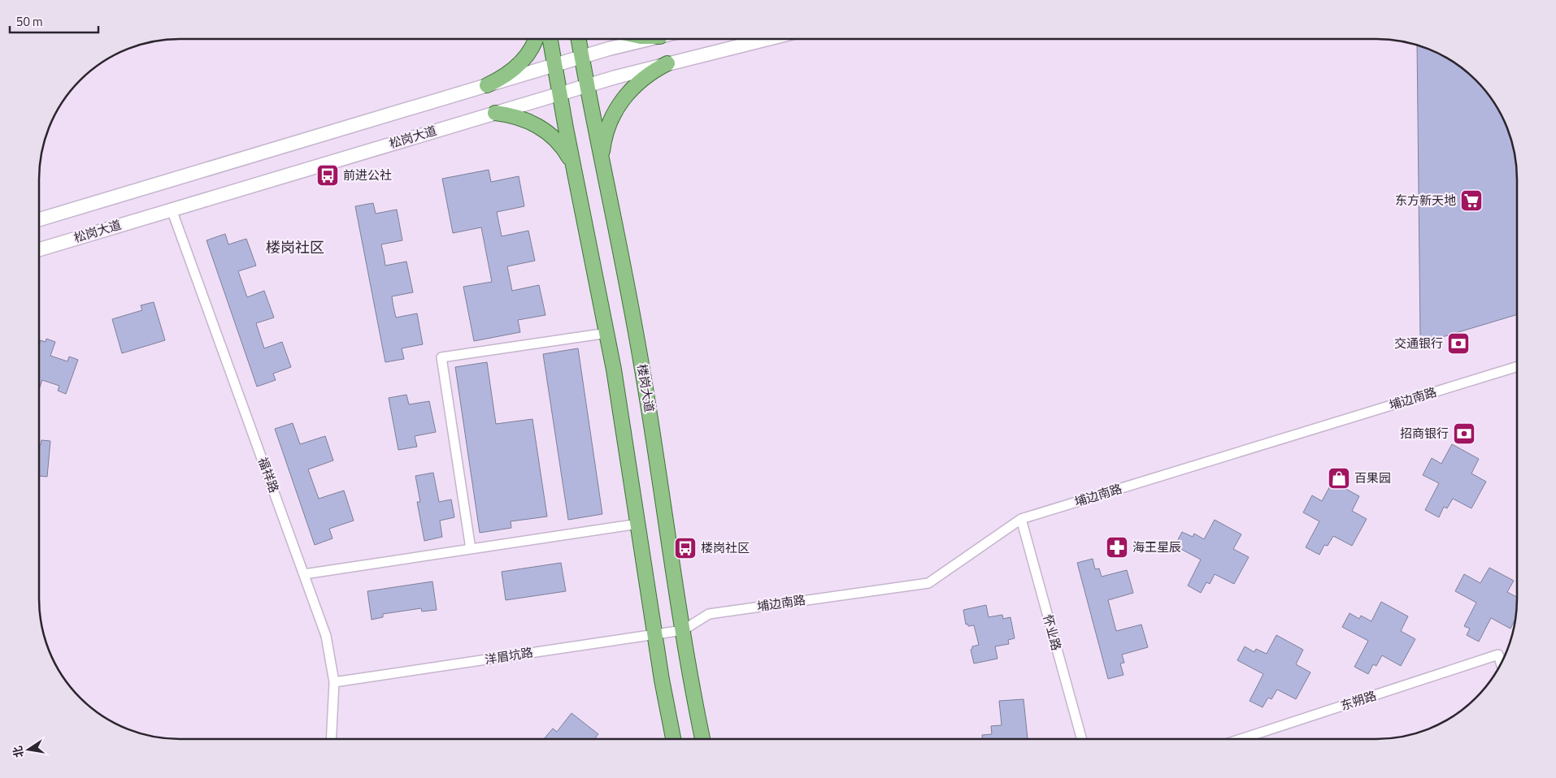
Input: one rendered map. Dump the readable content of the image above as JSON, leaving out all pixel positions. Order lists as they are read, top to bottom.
{
  "streets": {
    "main road": ["松岗大道", "楼岗大道"],
    "street": [
      "埔边南路",
      "福祥路",
      "怀业路",
      "洋眉坑路",
      "东朔路"
    ]
  },
  "crossings": [
    ["松岗大道", "楼岗大道"],
    ["松岗大道", "福祥路"],
    ["楼岗大道", "埔边南路"],
    ["楼岗大道", "洋眉坑路"],
    ["埔边南路", "怀业路"],
    ["埔边南路", "洋眉坑路"],
    ["福祥路", "洋眉坑路"]
  ],
  "districts": ["楼岗社区"],
  "places": {
    "bus stop": ["前进公社", "楼岗社区"],
    "supermarket": ["东方新天地"],
    "bank": ["交通银行", "招商银行"],
    "shop": ["百果园"],
    "pharmacy": ["海王星辰"]
  },
  "scale_bar": "50 m",
  "north": "left"
}
